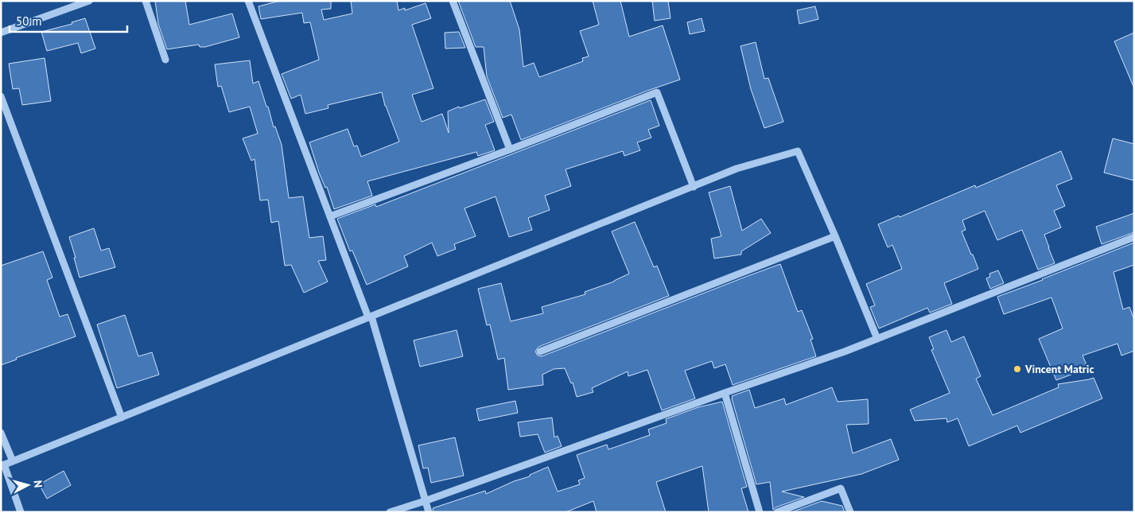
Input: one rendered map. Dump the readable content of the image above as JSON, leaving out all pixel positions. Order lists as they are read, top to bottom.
{
  "places": ["Vincent Matric"],
  "scale_bar": "50 m",
  "north": "right"
}
